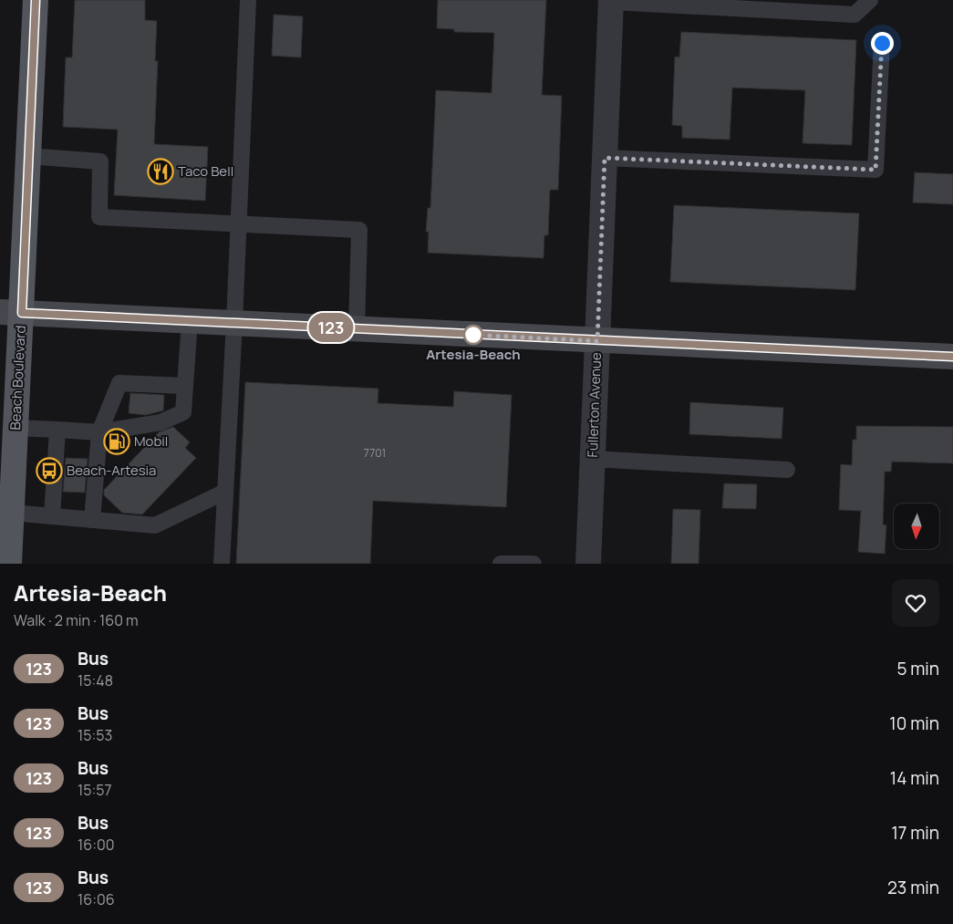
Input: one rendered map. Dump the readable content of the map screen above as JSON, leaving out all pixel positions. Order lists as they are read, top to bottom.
{
  "streets": {
    "main road": ["Beach Boulevard"],
    "street": ["Fullerton Avenue"]
  },
  "places": {
    "restaurant": ["Taco Bell"],
    "other": ["Artesia-Beach"],
    "fuel station": ["Mobil"],
    "bus stop": ["Beach-Artesia"]
  },
  "lines": ["bus line 123"],
  "house_numbers": ["7701"],
  "north": "bottom",
  "page": {
    "on_map": "123",
    "heading": ["Artesia-Beach", "Walk · 2 min · 160 m"],
    "list": [
      {
        "mark": "123",
        "name": "Bus",
        "note": "15:48",
        "value": "5 min"
      },
      {
        "mark": "123",
        "name": "Bus",
        "note": "15:53",
        "value": "10 min"
      },
      {
        "mark": "123",
        "name": "Bus",
        "note": "15:57",
        "value": "14 min"
      },
      {
        "mark": "123",
        "name": "Bus",
        "note": "16:00",
        "value": "17 min"
      },
      {
        "mark": "123",
        "name": "Bus",
        "note": "16:06",
        "value": "23 min"
      }
    ]
  }
}
